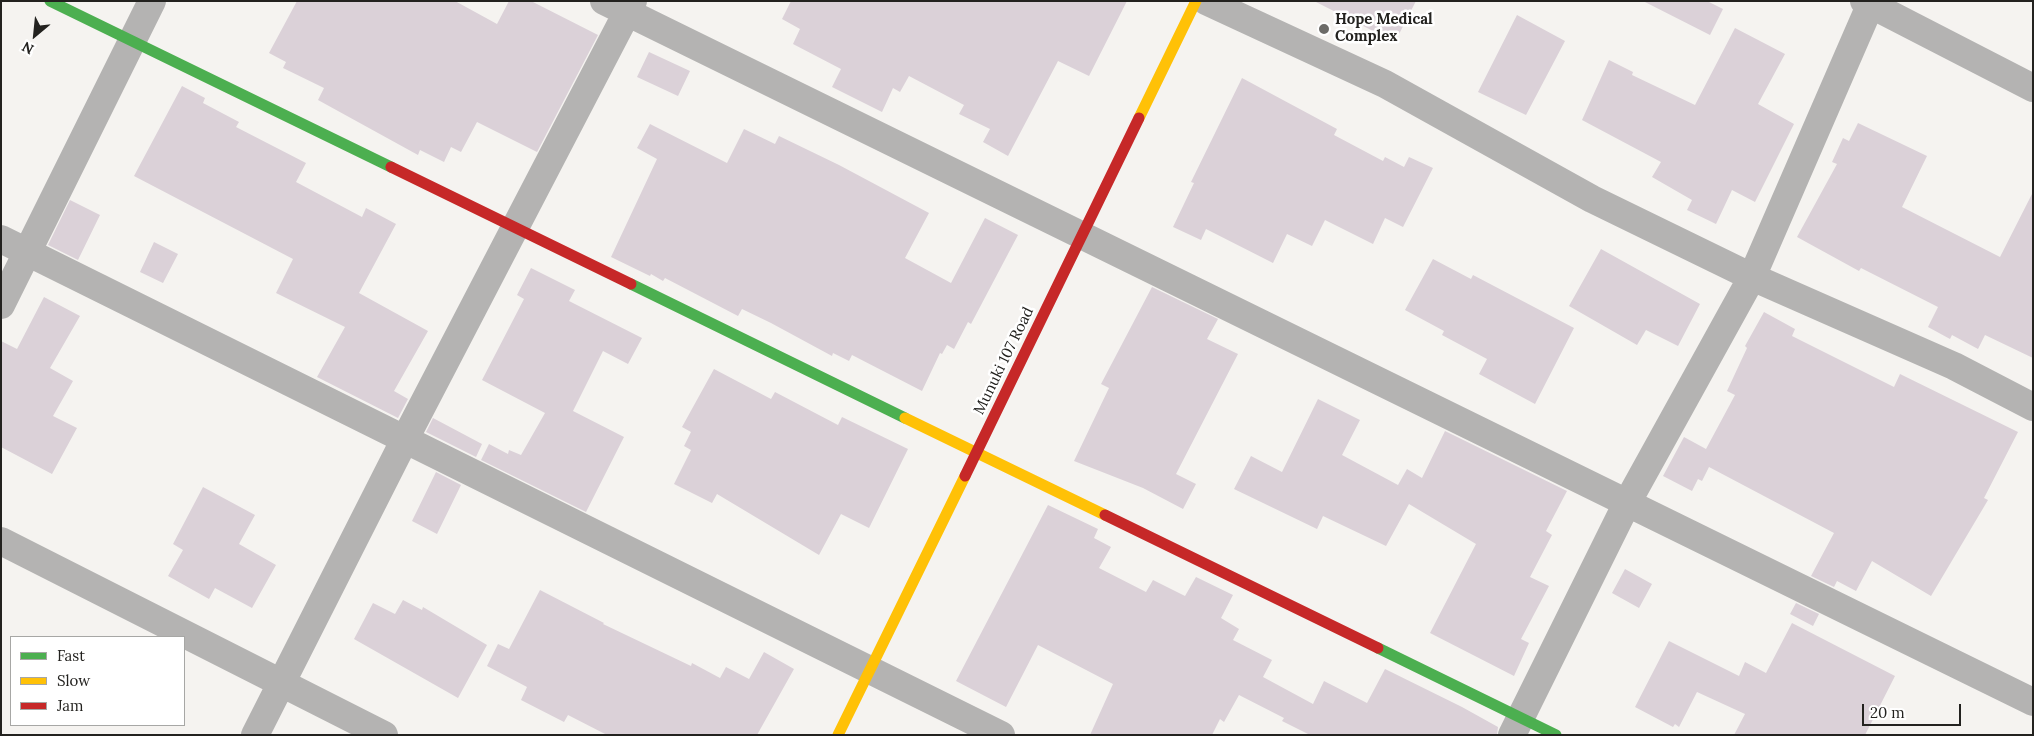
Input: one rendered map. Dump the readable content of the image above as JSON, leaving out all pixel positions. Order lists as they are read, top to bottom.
{
  "streets": {
    "street": ["Munuki 107 Road"]
  },
  "places": ["Hope Medical Complex"],
  "legend": ["Fast", "Slow", "Jam"],
  "scale_bar": "20 m",
  "north": "bottom left"
}
